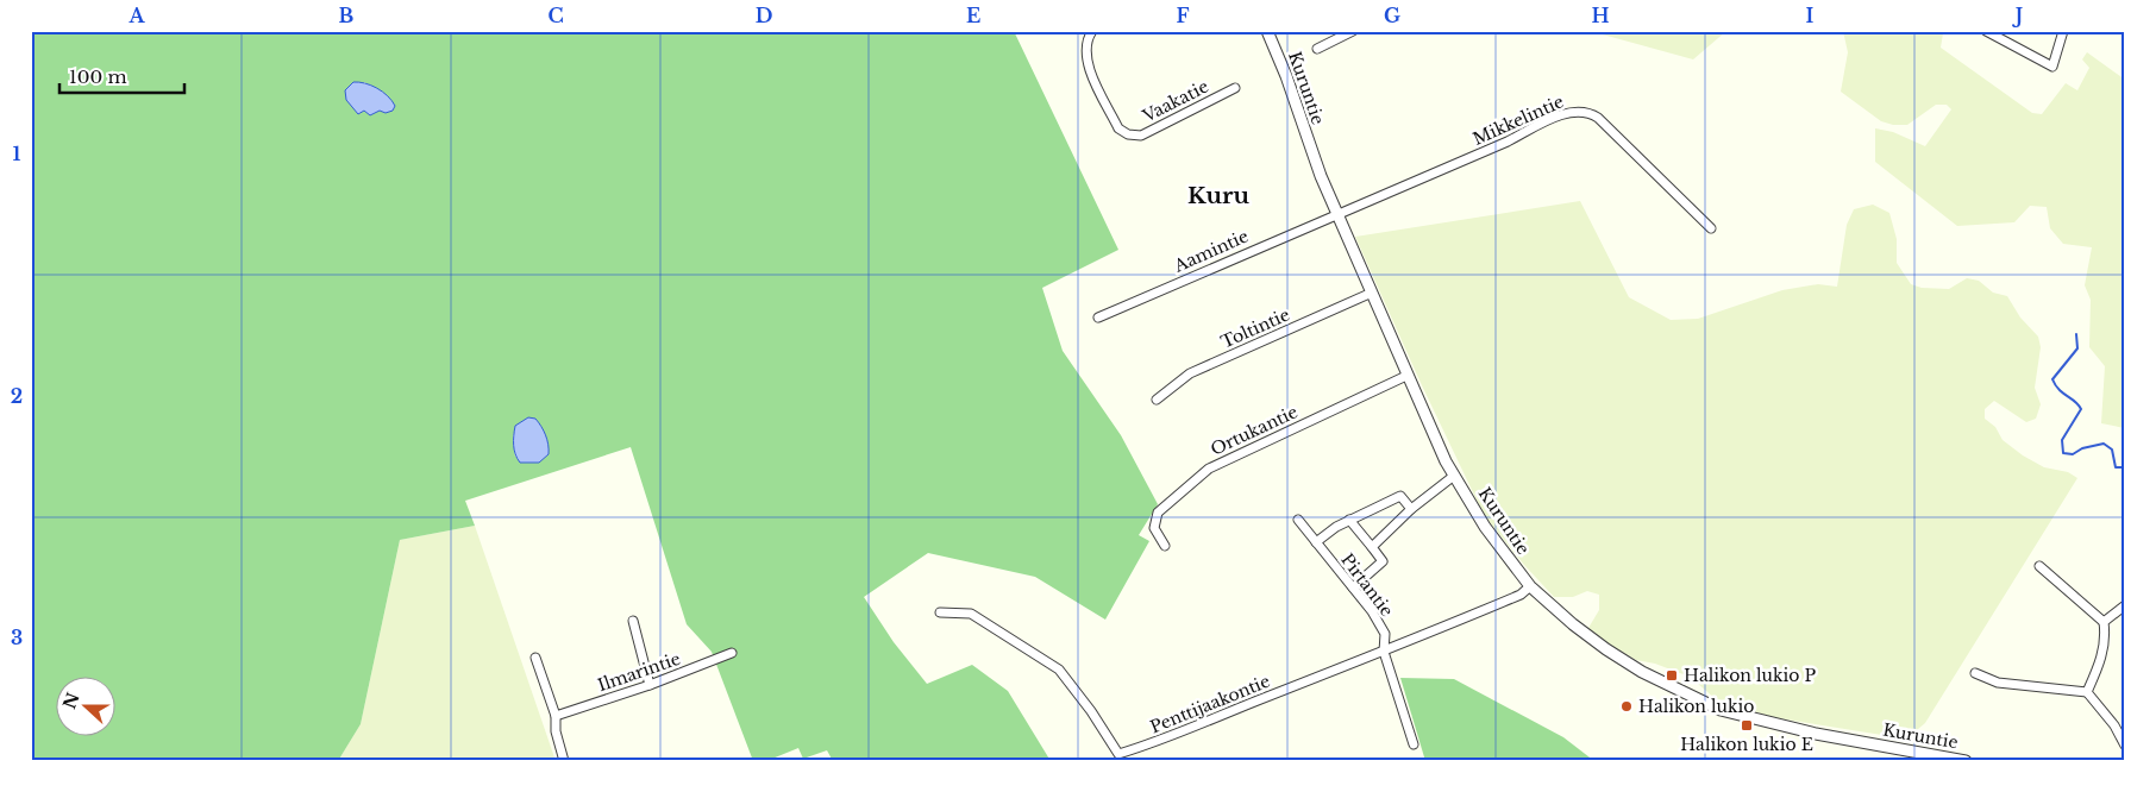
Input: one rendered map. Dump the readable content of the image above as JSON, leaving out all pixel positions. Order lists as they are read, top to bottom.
{
  "streets": {
    "street": [
      "Kuruntie",
      "Vaakatie",
      "Mikkelintie",
      "Aamintie",
      "Toltintie",
      "Ortukantie",
      "Pirtantie",
      "Ilmarintie",
      "Penttijaakontie"
    ]
  },
  "crossings": [
    ["Kuruntie", "Mikkelintie"],
    ["Kuruntie", "Aamintie"],
    ["Kuruntie", "Toltintie"],
    ["Kuruntie", "Ortukantie"],
    ["Kuruntie", "Penttijaakontie"],
    ["Mikkelintie", "Aamintie"],
    ["Pirtantie", "Penttijaakontie"]
  ],
  "districts": ["Kuru"],
  "places": {
    "transit": ["Halikon lukio P", "Halikon lukio E"],
    "other": ["Halikon lukio"]
  },
  "scale_bar": "100 m",
  "north": "left",
  "grid": {
    "columns": [
      "A",
      "B",
      "C",
      "D",
      "E",
      "F",
      "G",
      "H",
      "I",
      "J"
    ],
    "rows": ["1", "2", "3"]
  }
}
